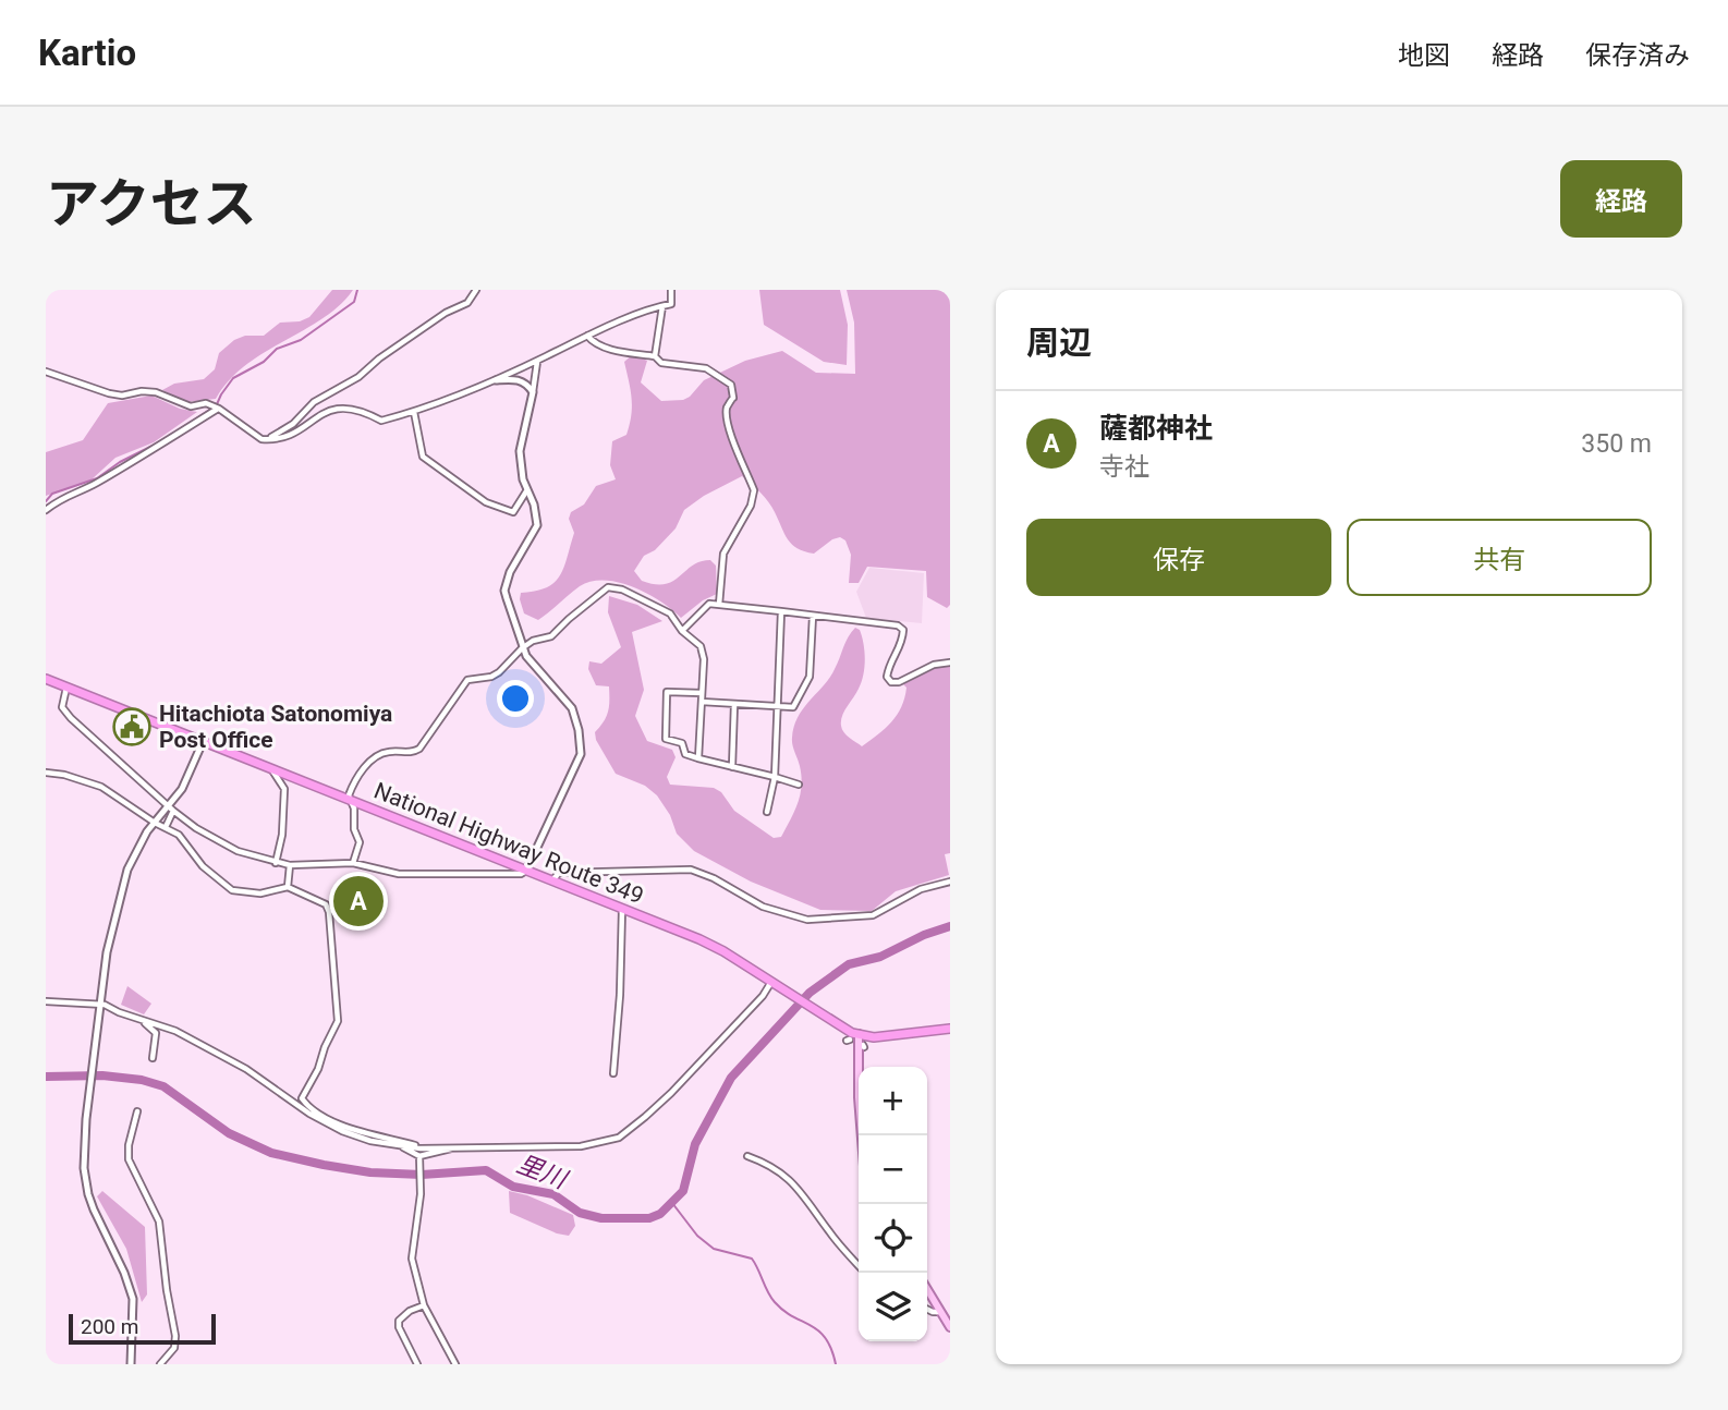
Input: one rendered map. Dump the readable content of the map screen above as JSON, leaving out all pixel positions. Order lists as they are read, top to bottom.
{
  "streets": {
    "highway": ["National Highway Route 349"]
  },
  "water": ["里川"],
  "places": {
    "public building": ["Hitachiota Satonomiya Post Office"]
  },
  "scale_bar": "200 m",
  "page": {
    "header": "Kartio",
    "nav": ["地図", "経路", "保存済み"],
    "title": "アクセス",
    "buttons": [
      "経路",
      ["保存", "共有"]
    ],
    "heading": "周辺",
    "list": [
      {
        "mark": "A",
        "name": "薩都神社",
        "note": "寺社",
        "value": "350 m"
      }
    ],
    "pins": "A",
    "map_buttons": ["+", "−"],
    "scale": "200 m"
  }
}
